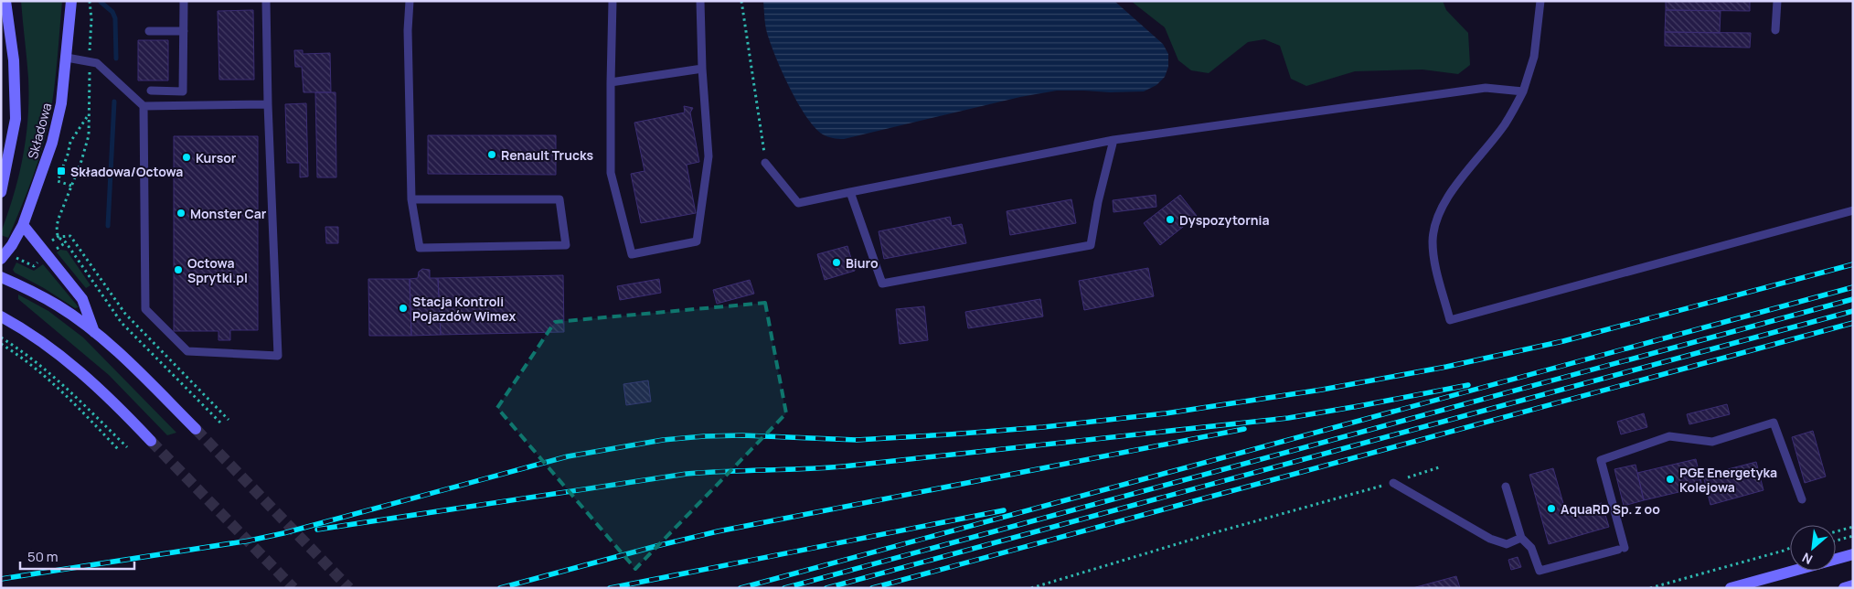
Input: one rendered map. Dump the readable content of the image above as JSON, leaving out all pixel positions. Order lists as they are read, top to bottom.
{
  "streets": {
    "main road": ["Składowa"]
  },
  "places": {
    "other": [
      "Renault Trucks",
      "Kursor",
      "Monster Car",
      "Dyspozytornia",
      "Biuro",
      "Octowa Sprytki.pl",
      "Stacja Kontroli Pojazdów Wimex",
      "PGE Energetyka Kolejowa",
      "AquaRD Sp. z oo"
    ],
    "transit": ["Składowa/Octowa"]
  },
  "scale_bar": "50 m",
  "north": "bottom left"
}
